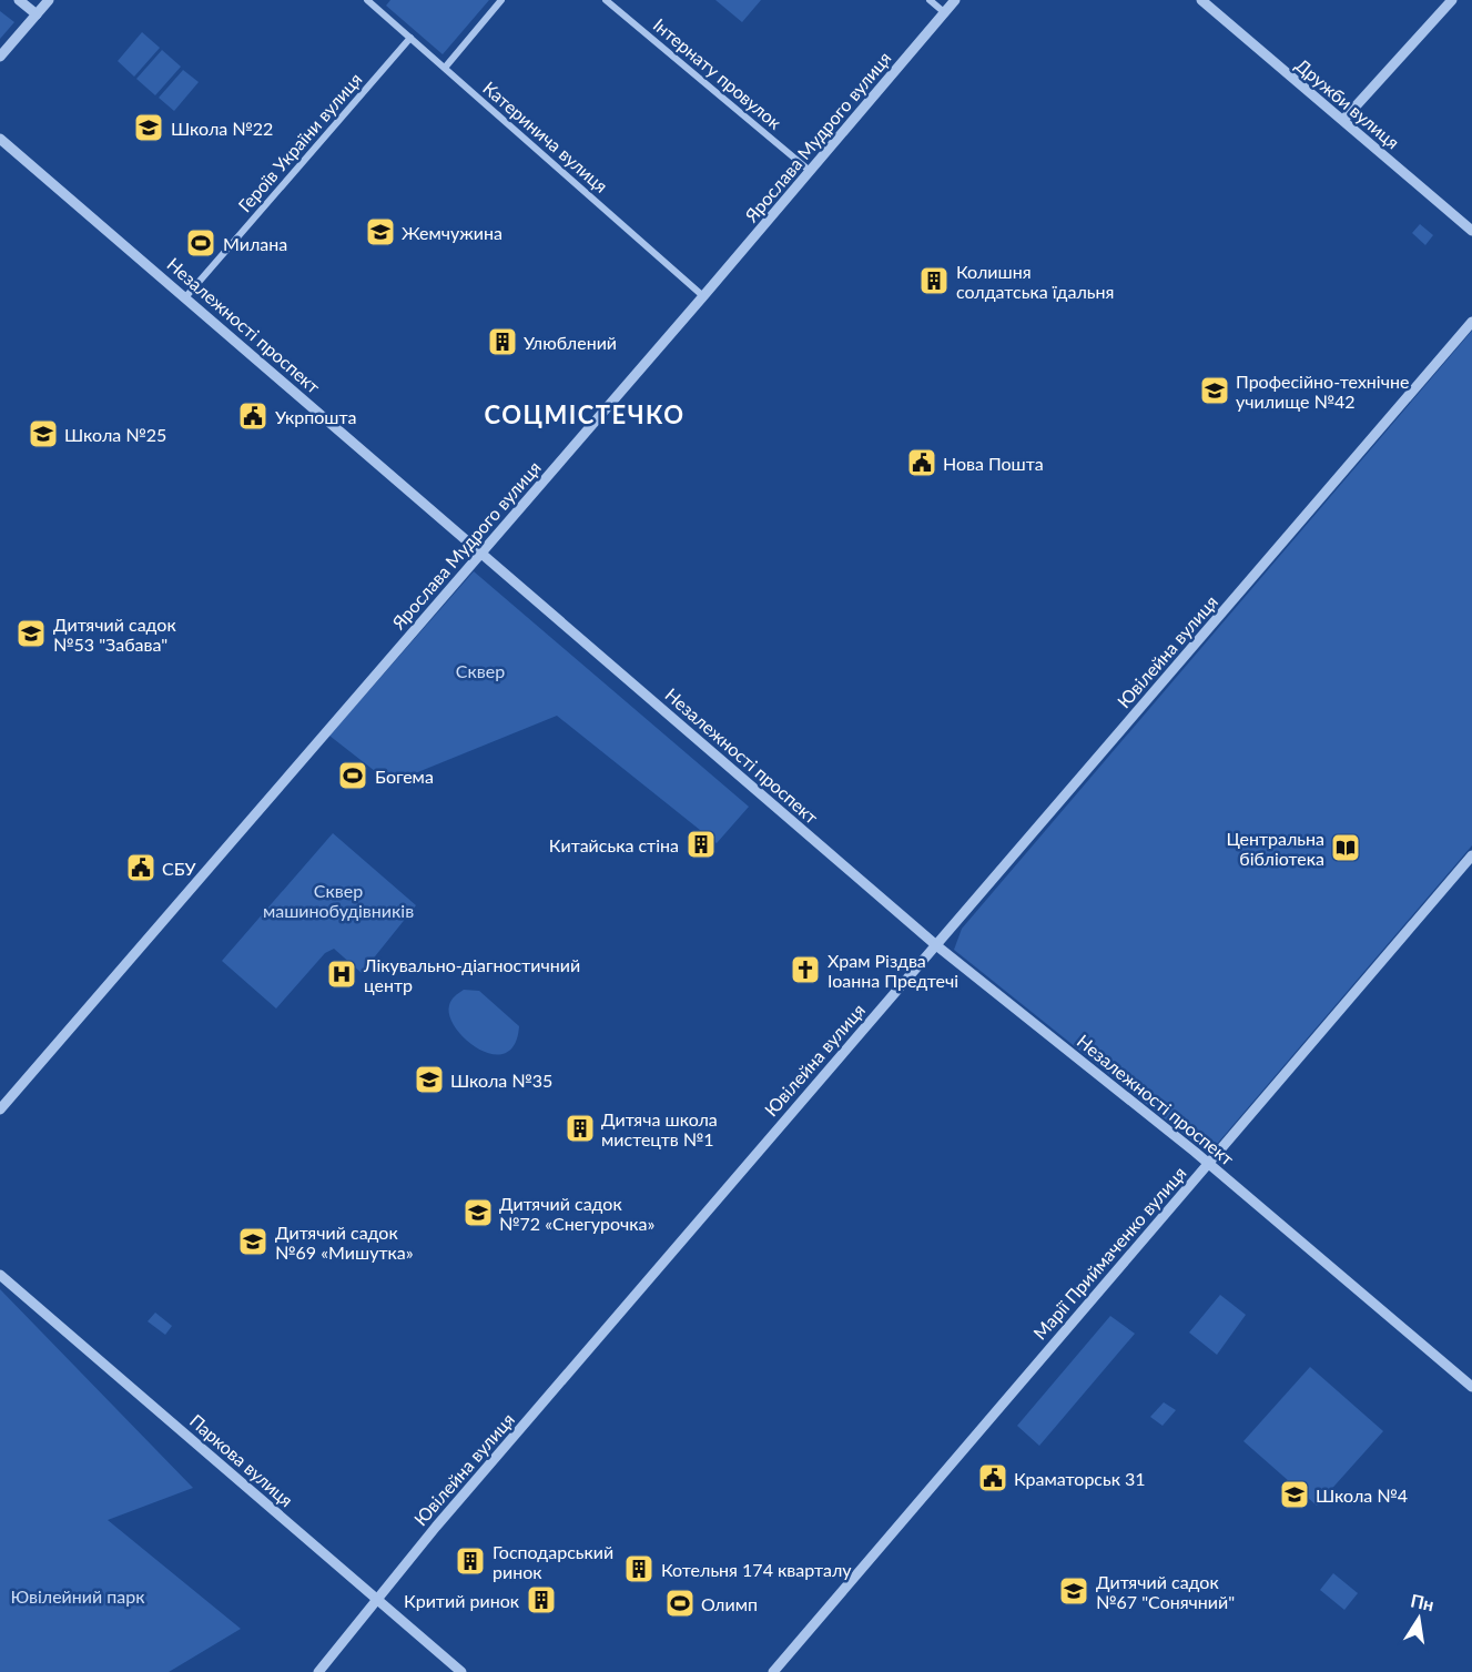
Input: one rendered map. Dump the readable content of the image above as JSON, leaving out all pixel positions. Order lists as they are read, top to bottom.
{
  "streets": {
    "street": [
      "Інтернату провулок",
      "Дружби вулиця",
      "Катеринича вулиця",
      "Ярослава Мудрого вулиця",
      "Героїв України вулиця",
      "Незалежності проспект",
      "Ювілейна вулиця",
      "Марії Приймаченко вулиця",
      "Паркова вулиця"
    ]
  },
  "crossings": [
    ["Інтернату провулок", "Ярослава Мудрого вулиця"],
    ["Катеринича вулиця", "Ярослава Мудрого вулиця"],
    ["Катеринича вулиця", "Героїв України вулиця"],
    ["Ярослава Мудрого вулиця", "Незалежності проспект"],
    ["Героїв України вулиця", "Незалежності проспект"],
    ["Незалежності проспект", "Ювілейна вулиця"],
    ["Незалежності проспект", "Марії Приймаченко вулиця"],
    ["Ювілейна вулиця", "Паркова вулиця"]
  ],
  "districts": ["СОЦМІСТЕЧКО"],
  "parks": ["Сквер", "Сквер машинобудівників", "Ювілейний парк"],
  "places": {
    "school or university": [
      "Школа №22",
      "Жемчужина",
      "Професійно-технічне училище №42",
      "Школа №25",
      "Дитячий садок №53 \"Забава\"",
      "Школа №35",
      "Дитячий садок №72 «Снегурочка»",
      "Дитячий садок №69 «Мишутка»",
      "Школа №4",
      "Дитячий садок №67 \"Сонячний\""
    ],
    "sports": ["Милана", "Богема", "Олимп"],
    "building": [
      "Колишня солдатська їдальня",
      "Улюблений",
      "Китайська стіна",
      "Дитяча школа мистецтв №1",
      "Господарський ринок",
      "Котельня 174 кварталу",
      "Критий ринок"
    ],
    "public building": [
      "Укрпошта",
      "Нова Пошта",
      "СБУ",
      "Краматорськ 31"
    ],
    "library": ["Центральна бібліотека"],
    "church": ["Храм Різдва Іоанна Предтечі"],
    "hospital": ["Лікувально-діагностичний центр"]
  },
  "north": "top"
}
